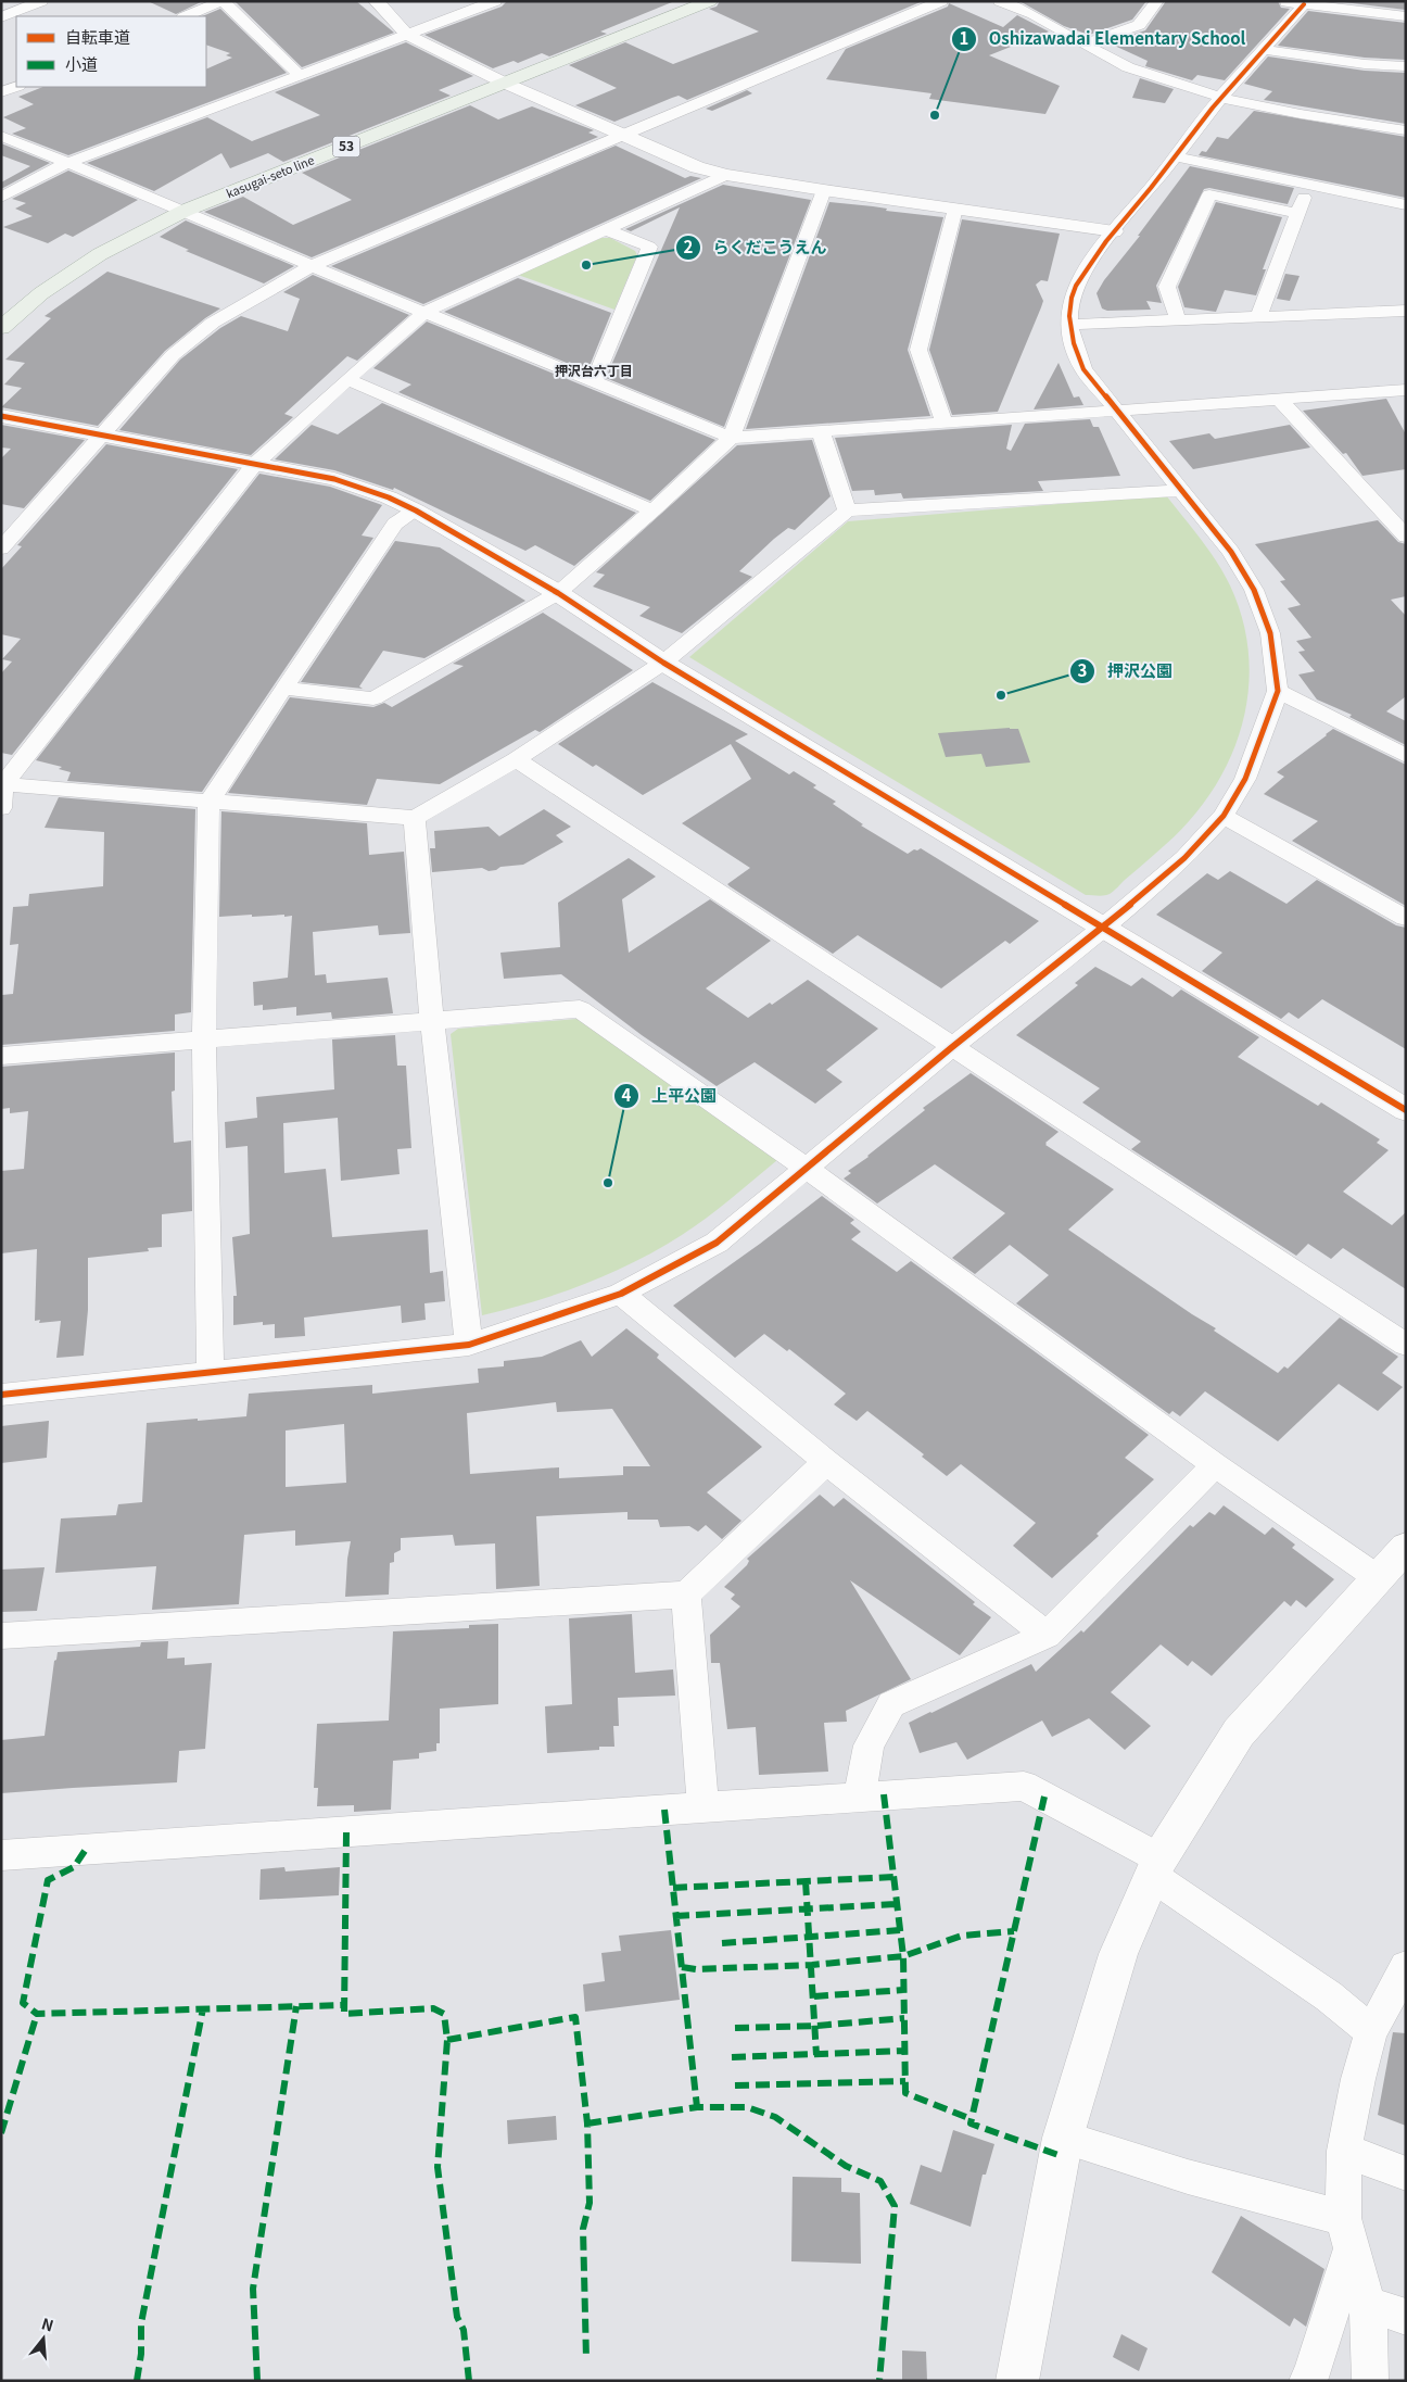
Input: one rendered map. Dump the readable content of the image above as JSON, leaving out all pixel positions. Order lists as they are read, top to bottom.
{
  "streets": {
    "main road": ["53", "kasugai-seto line"]
  },
  "districts": ["押沢台六丁目"],
  "places": [
    "Oshizawadai Elementary School",
    "らくだこうえん",
    "押沢公園",
    "上平公園"
  ],
  "legend": ["自転車道", "小道"],
  "north": "top"
}
